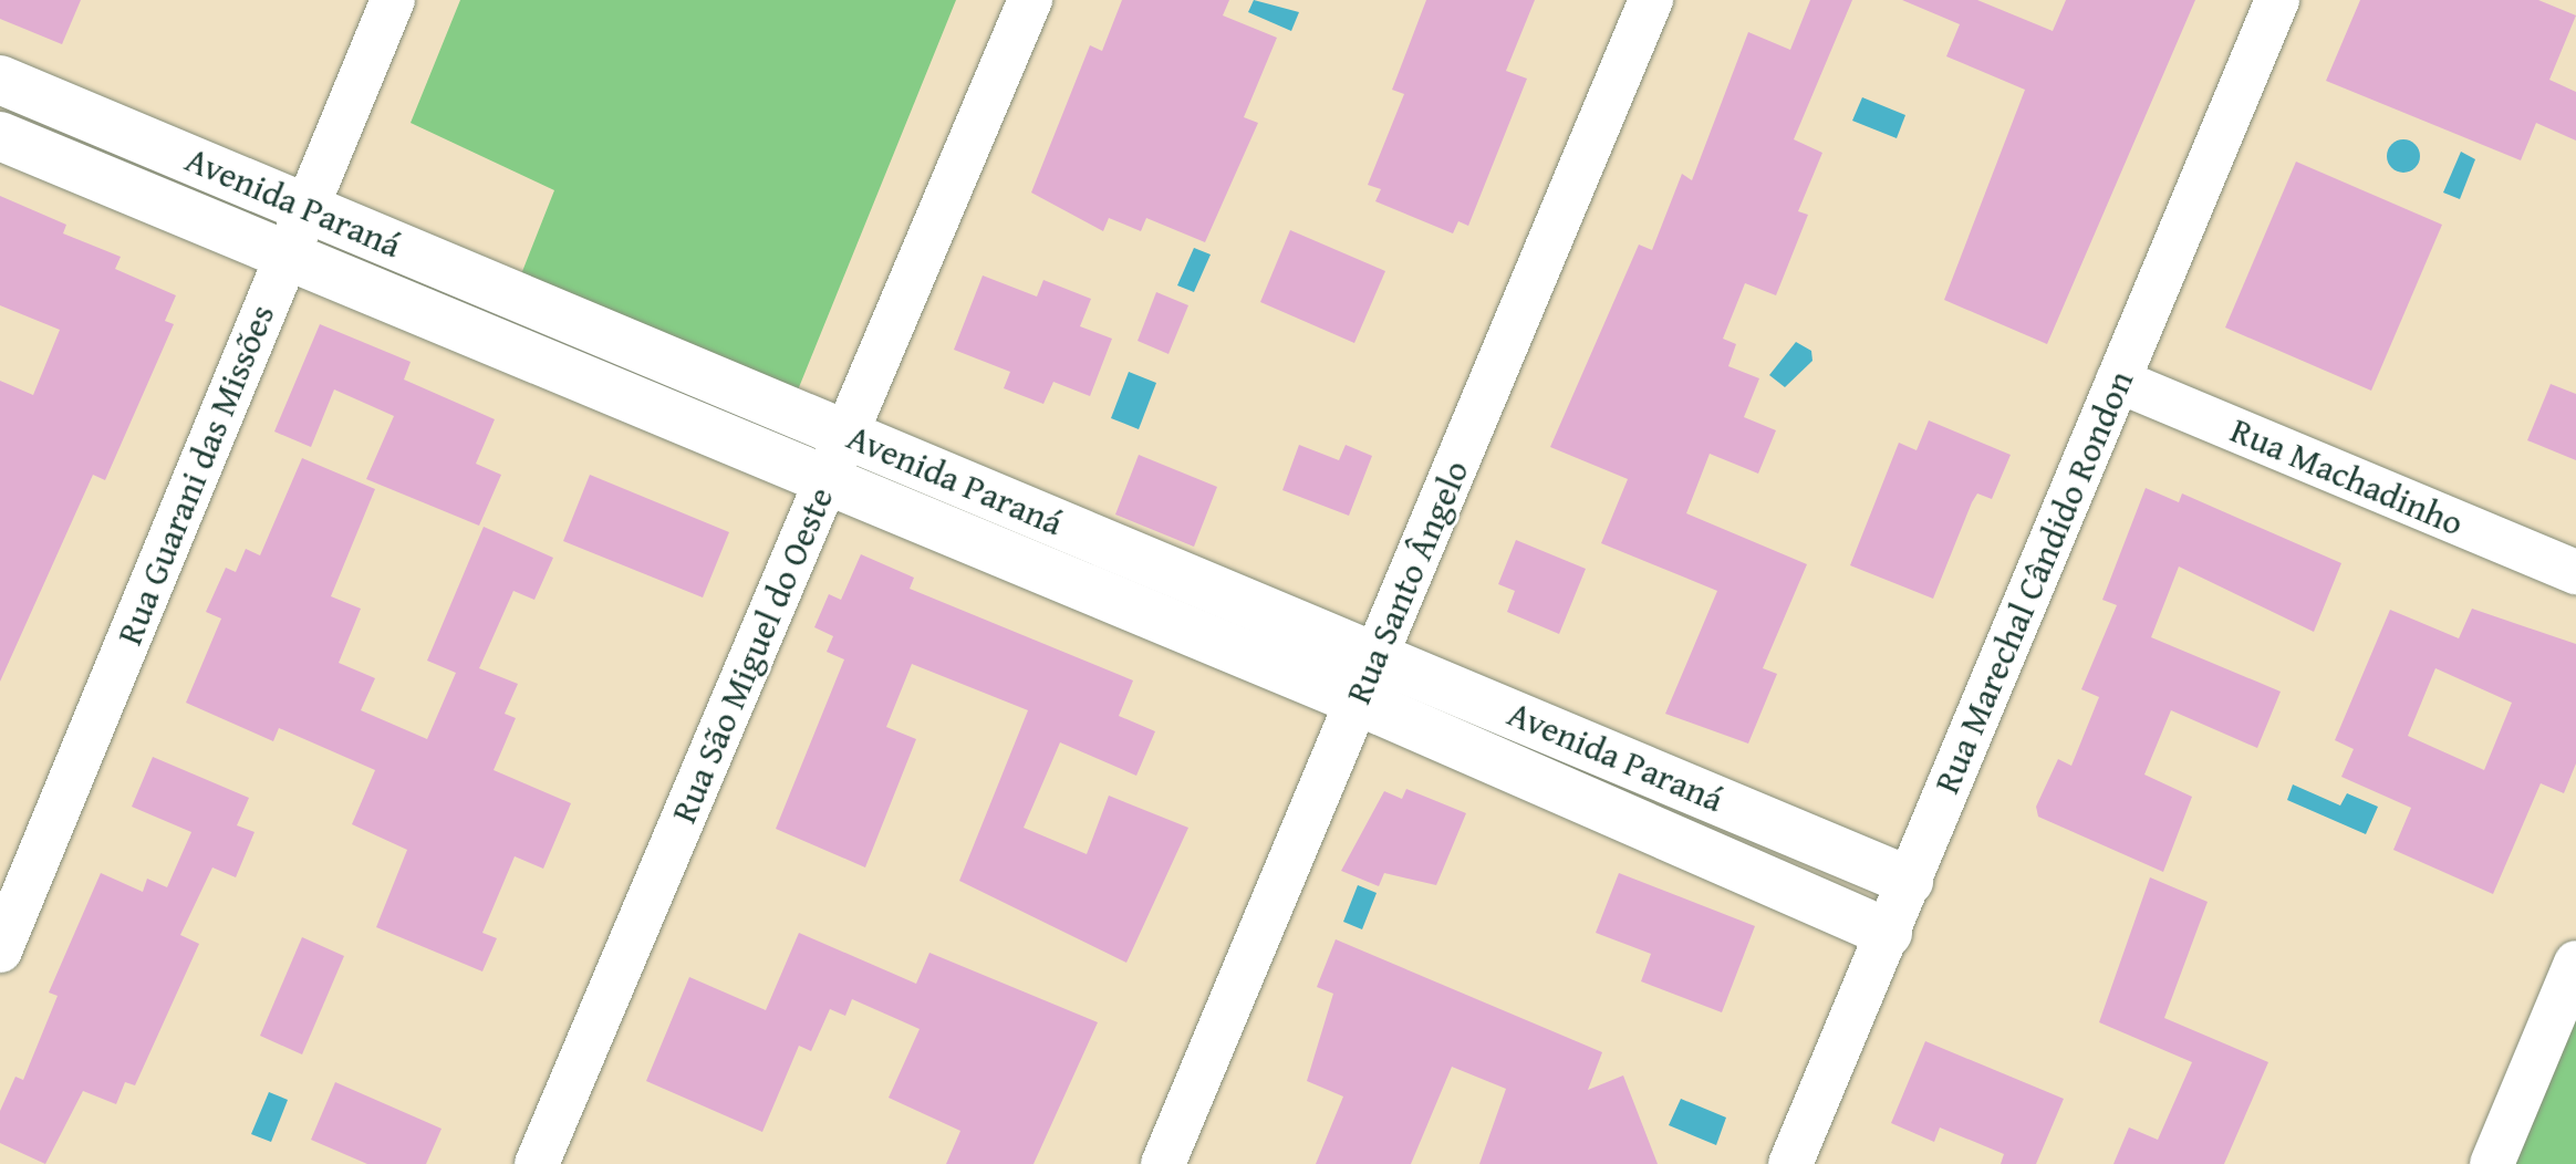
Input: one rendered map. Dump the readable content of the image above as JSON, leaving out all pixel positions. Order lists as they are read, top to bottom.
{
  "streets": {
    "street": [
      "Avenida Paraná",
      "Rua Guarani das Missões",
      "Rua Machadinho",
      "Rua Santo Ângelo",
      "Rua Marechal Cândido Rondon",
      "Rua São Miguel do Oeste"
    ]
  },
  "crossings": [
    ["Avenida Paraná", "Rua Guarani das Missões"],
    ["Avenida Paraná", "Rua Santo Ângelo"],
    ["Avenida Paraná", "Rua Marechal Cândido Rondon"],
    ["Avenida Paraná", "Rua São Miguel do Oeste"],
    ["Rua Machadinho", "Rua Marechal Cândido Rondon"]
  ]
}
